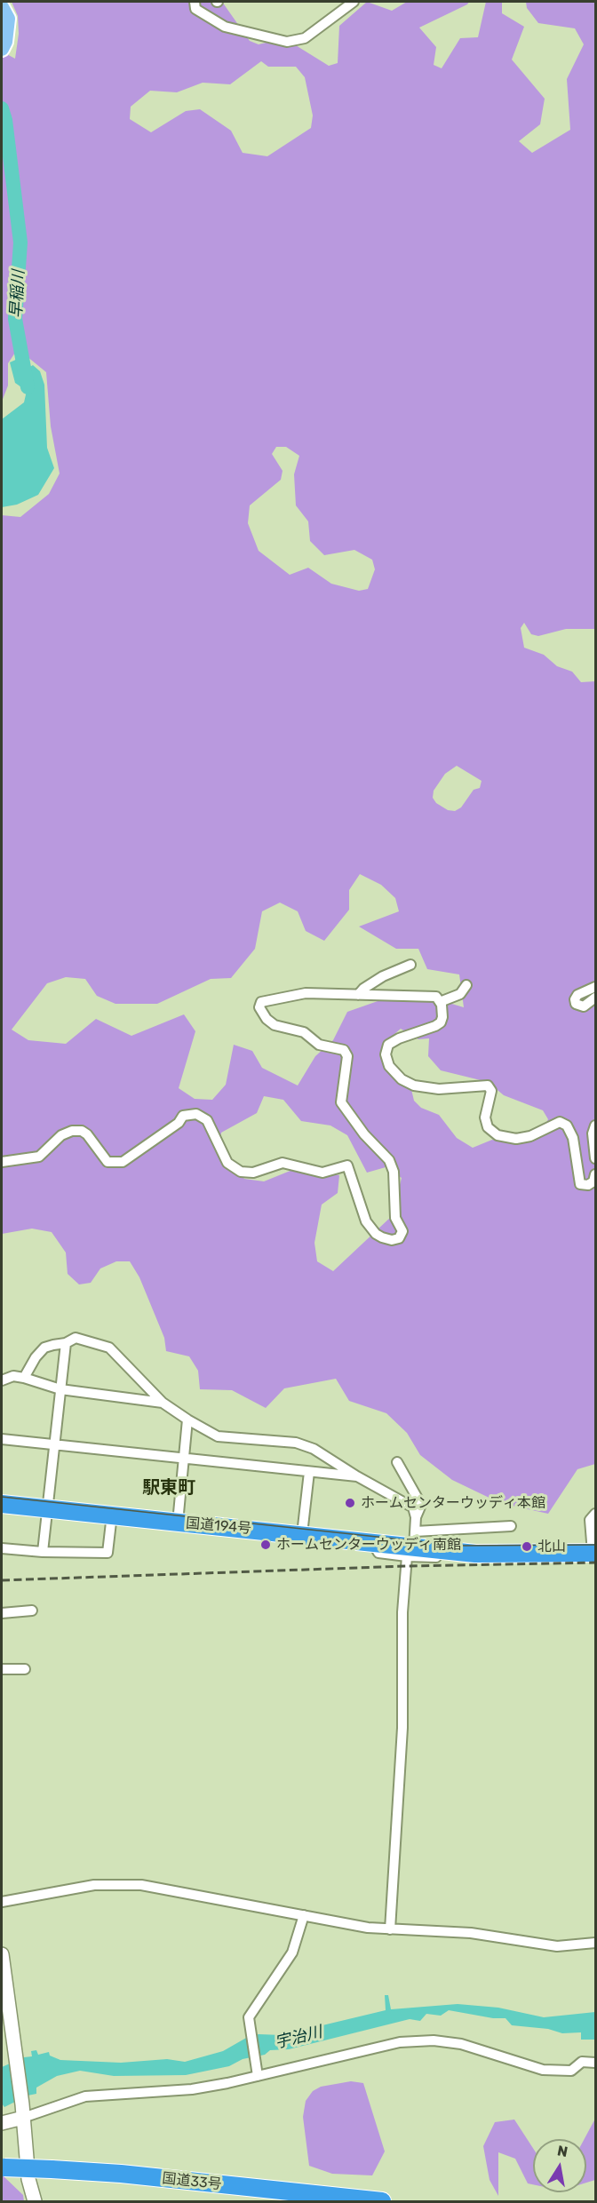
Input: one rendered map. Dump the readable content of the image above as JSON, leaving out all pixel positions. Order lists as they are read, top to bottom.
{
  "streets": {
    "highway": ["国道194号", "国道33号"]
  },
  "districts": ["駅東町"],
  "water": ["早稲川", "宇治川"],
  "places": ["ホームセンターウッディ本館", "ホームセンターウッディ南館", "北山"],
  "north": "top"
}
